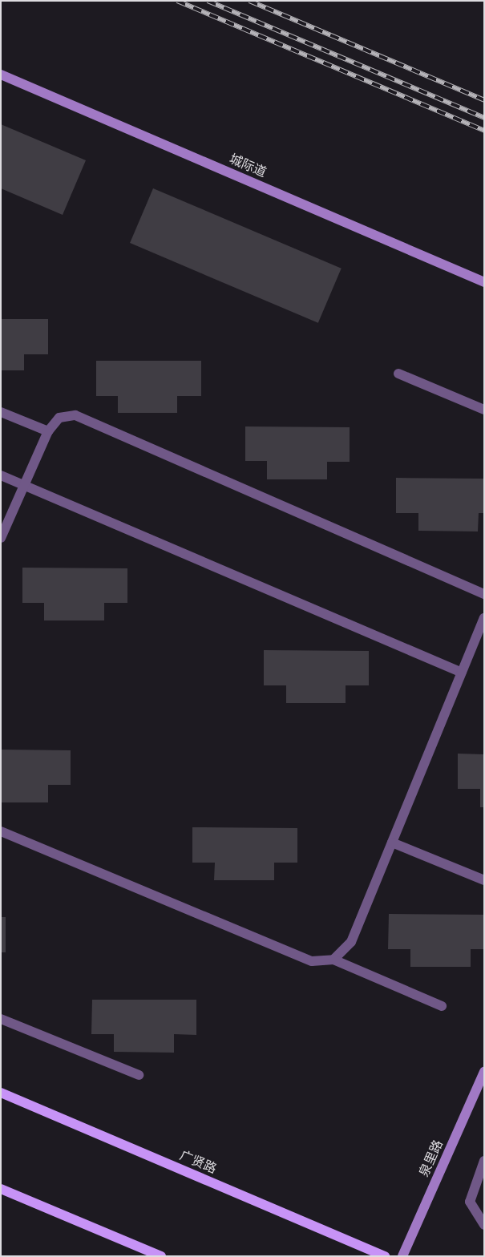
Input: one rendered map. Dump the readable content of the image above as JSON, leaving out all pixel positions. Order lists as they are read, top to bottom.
{
  "streets": {
    "main road": ["广贤路"],
    "street": ["城际道", "泉里路"]
  }
}
